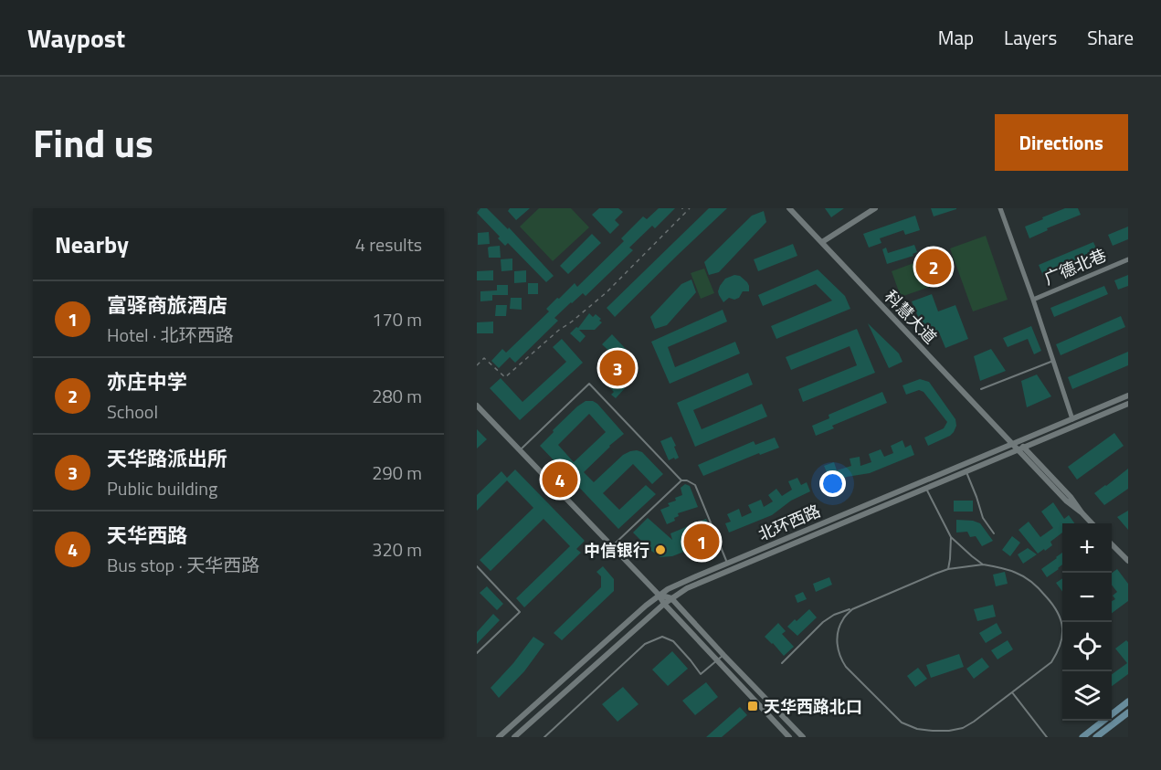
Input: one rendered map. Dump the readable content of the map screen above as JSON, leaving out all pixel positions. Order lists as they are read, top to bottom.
{
  "streets": {
    "street": ["广德北巷", "科慧大道", "北环西路"]
  },
  "crossings": [
    ["科慧大道", "北环西路"]
  ],
  "places": {
    "other": ["中信银行"],
    "transit": ["天华西路北口"]
  },
  "page": {
    "header": "Waypost",
    "nav": ["Map", "Layers", "Share"],
    "title": "Find us",
    "buttons": "Directions",
    "heading": ["Nearby", "4 results"],
    "pins": [
      "2",
      "3",
      "4",
      "1"
    ],
    "list": [
      {
        "mark": "1",
        "name": "富驿商旅酒店",
        "note": "Hotel · 北环西路",
        "value": "170 m"
      },
      {
        "mark": "2",
        "name": "亦庄中学",
        "note": "School",
        "value": "280 m"
      },
      {
        "mark": "3",
        "name": "天华路派出所",
        "note": "Public building",
        "value": "290 m"
      },
      {
        "mark": "4",
        "name": "天华西路",
        "note": "Bus stop · 天华西路",
        "value": "320 m"
      }
    ],
    "map_buttons": ["+", "−"]
  }
}
